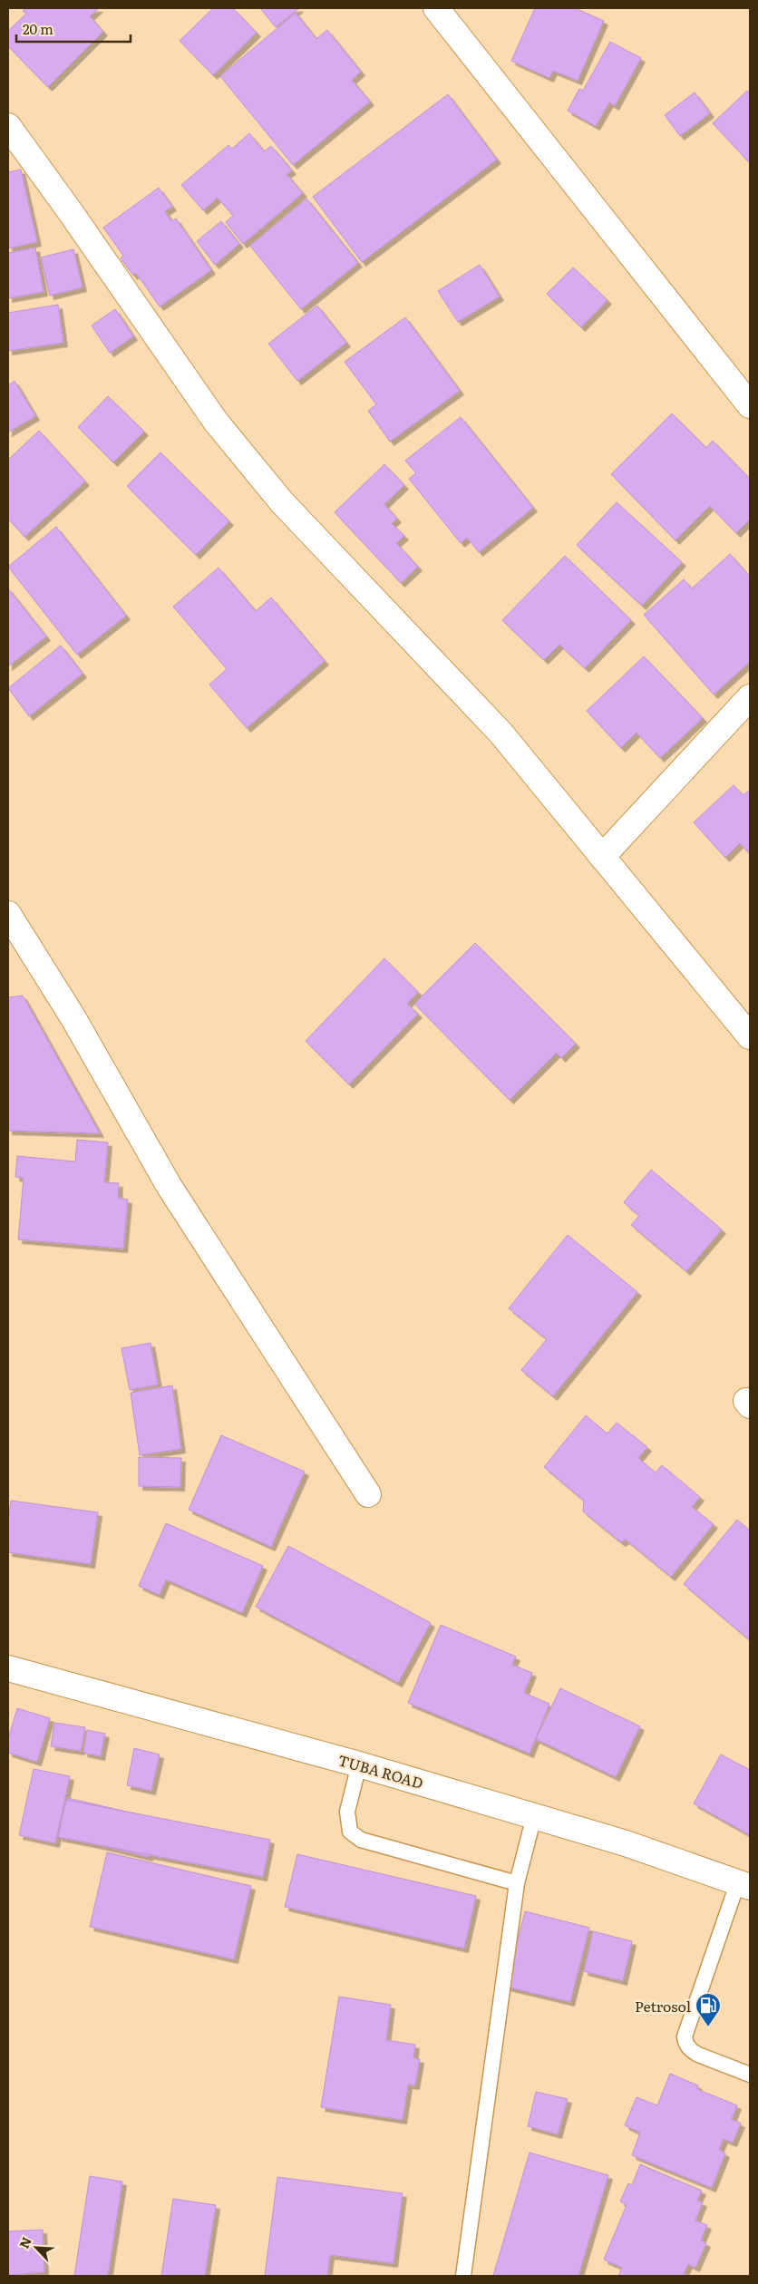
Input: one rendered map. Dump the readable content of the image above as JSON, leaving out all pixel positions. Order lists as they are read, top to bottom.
{
  "streets": {
    "street": ["TUBA ROAD"]
  },
  "places": {
    "fuel station": ["Petrosol"]
  },
  "scale_bar": "20 m",
  "north": "top left"
}
